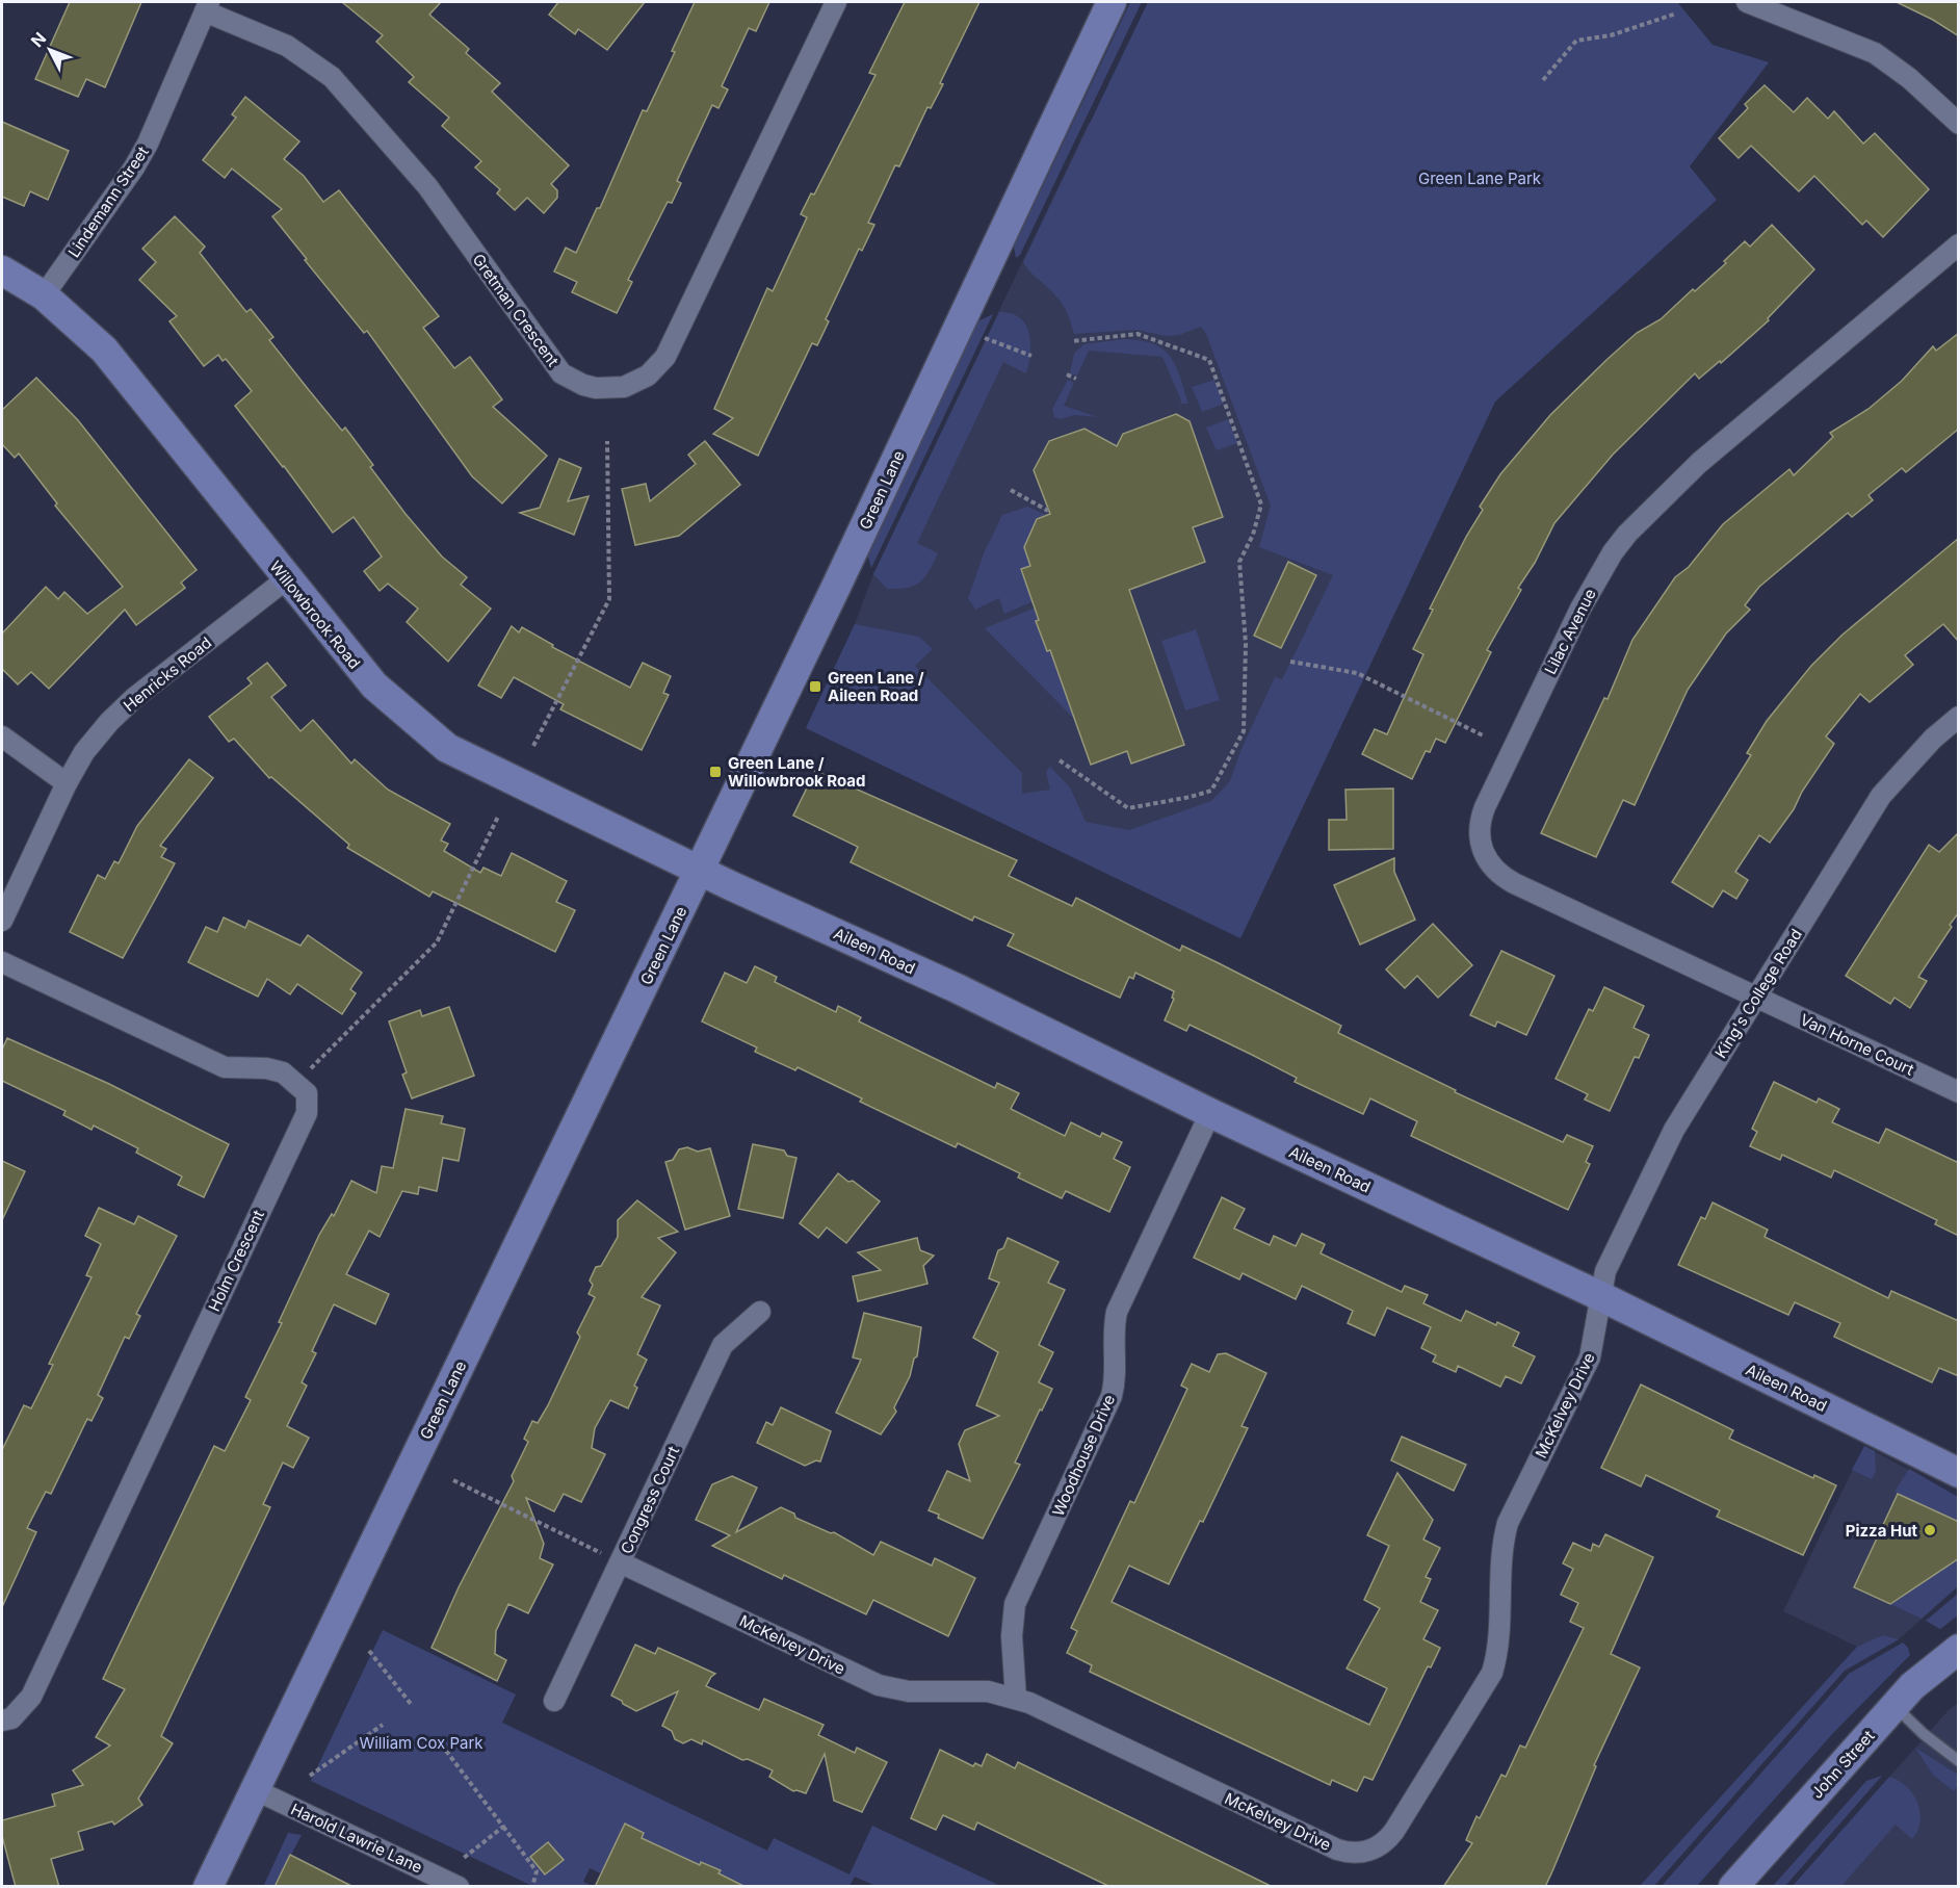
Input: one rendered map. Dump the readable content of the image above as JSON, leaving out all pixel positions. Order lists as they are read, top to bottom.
{
  "streets": {
    "street": [
      "Lindemann Street",
      "Gretman Crescent",
      "Green Lane",
      "Willowbrook Road",
      "Lilac Avenue",
      "Henricks Road",
      "Aileen Road",
      "King's College Road",
      "Van Horne Court",
      "Holm Crescent",
      "McKelvey Drive",
      "Woodhouse Drive",
      "Congress Court",
      "John Street",
      "Harold Lawrie Lane"
    ]
  },
  "crossings": [
    ["Lindemann Street", "Gretman Crescent"],
    ["Lindemann Street", "Willowbrook Road"],
    ["Green Lane", "Willowbrook Road"],
    ["Green Lane", "Aileen Road"],
    ["Green Lane", "Harold Lawrie Lane"],
    ["Willowbrook Road", "Henricks Road"],
    ["Willowbrook Road", "Aileen Road"],
    ["Lilac Avenue", "King's College Road"],
    ["Lilac Avenue", "Van Horne Court"],
    ["Aileen Road", "King's College Road"],
    ["Aileen Road", "McKelvey Drive"],
    ["Aileen Road", "Woodhouse Drive"],
    ["King's College Road", "Van Horne Court"],
    ["King's College Road", "McKelvey Drive"],
    ["McKelvey Drive", "Woodhouse Drive"],
    ["McKelvey Drive", "Congress Court"]
  ],
  "parks": ["Green Lane Park", "William Cox Park"],
  "places": {
    "transit": ["Green Lane / Aileen Road", "Green Lane / Willowbrook Road"],
    "other": ["Pizza Hut"]
  },
  "north": "top left"
}
